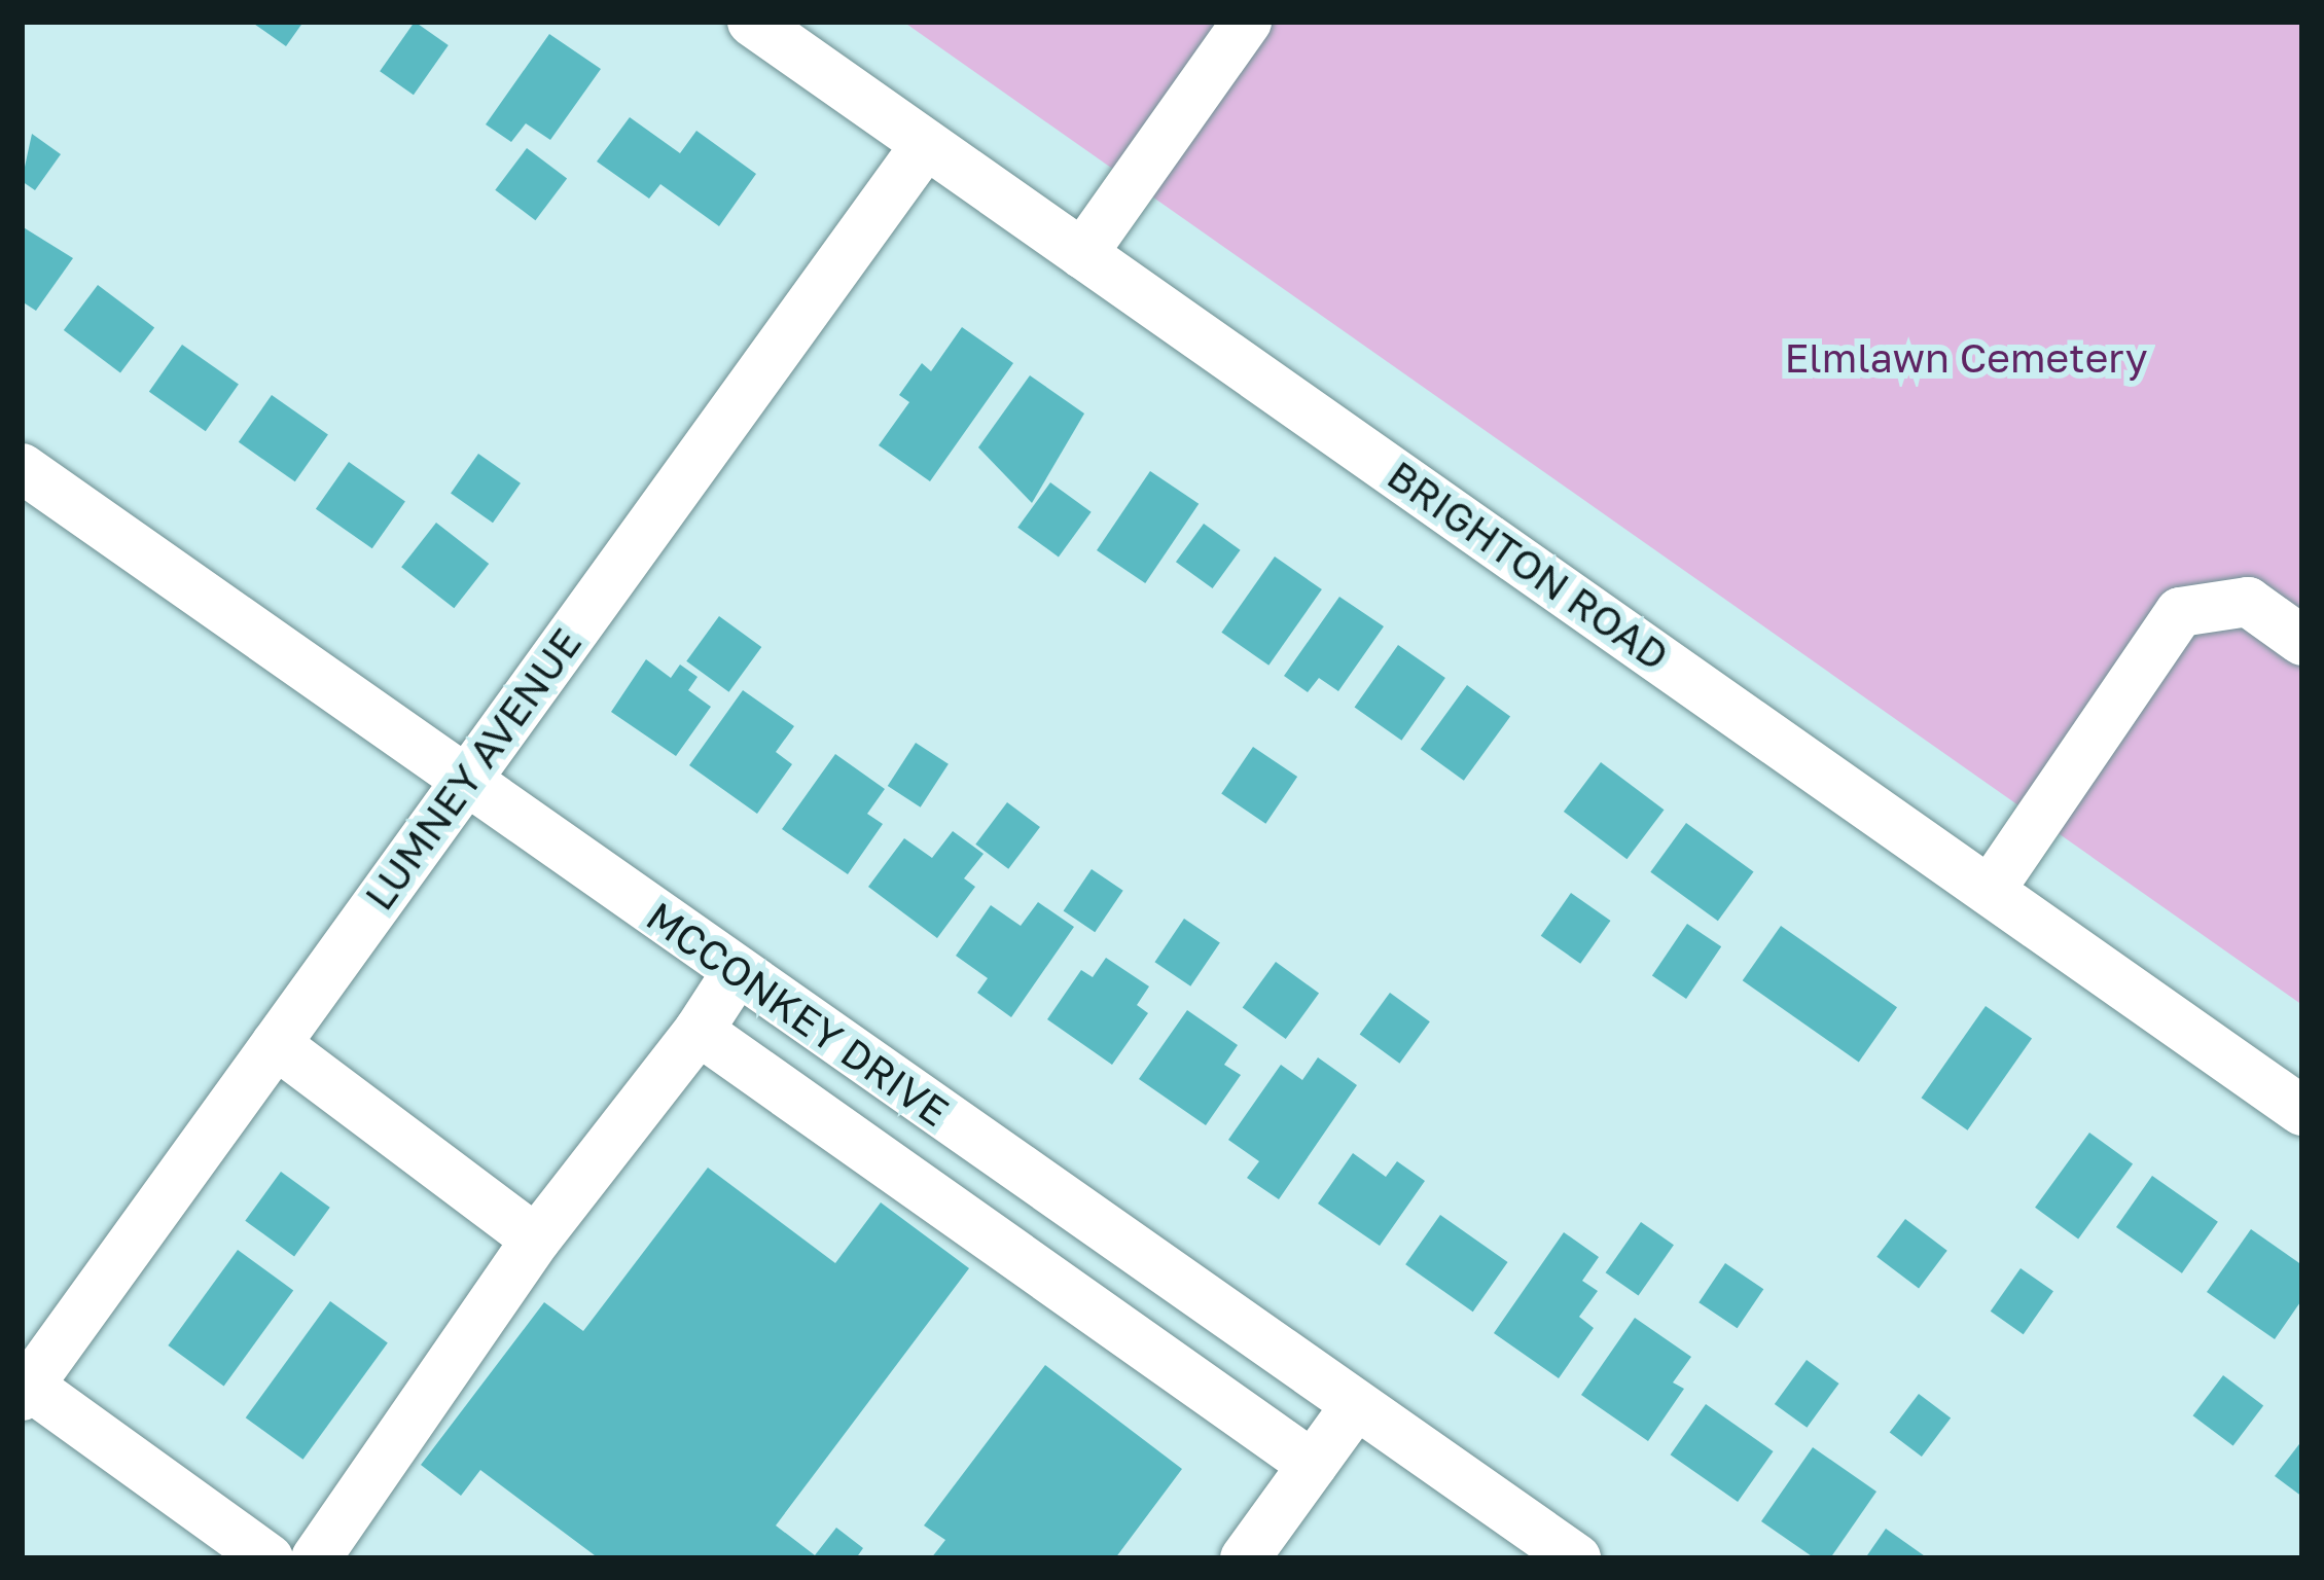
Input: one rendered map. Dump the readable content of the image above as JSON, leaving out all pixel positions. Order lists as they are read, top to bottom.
{
  "streets": {
    "street": ["BRIGHTON ROAD", "LUMNEY AVENUE", "MCCONKEY DRIVE"]
  },
  "crossings": [
    ["BRIGHTON ROAD", "LUMNEY AVENUE"],
    ["LUMNEY AVENUE", "MCCONKEY DRIVE"]
  ],
  "parks": ["Elmlawn Cemetery"]
}
